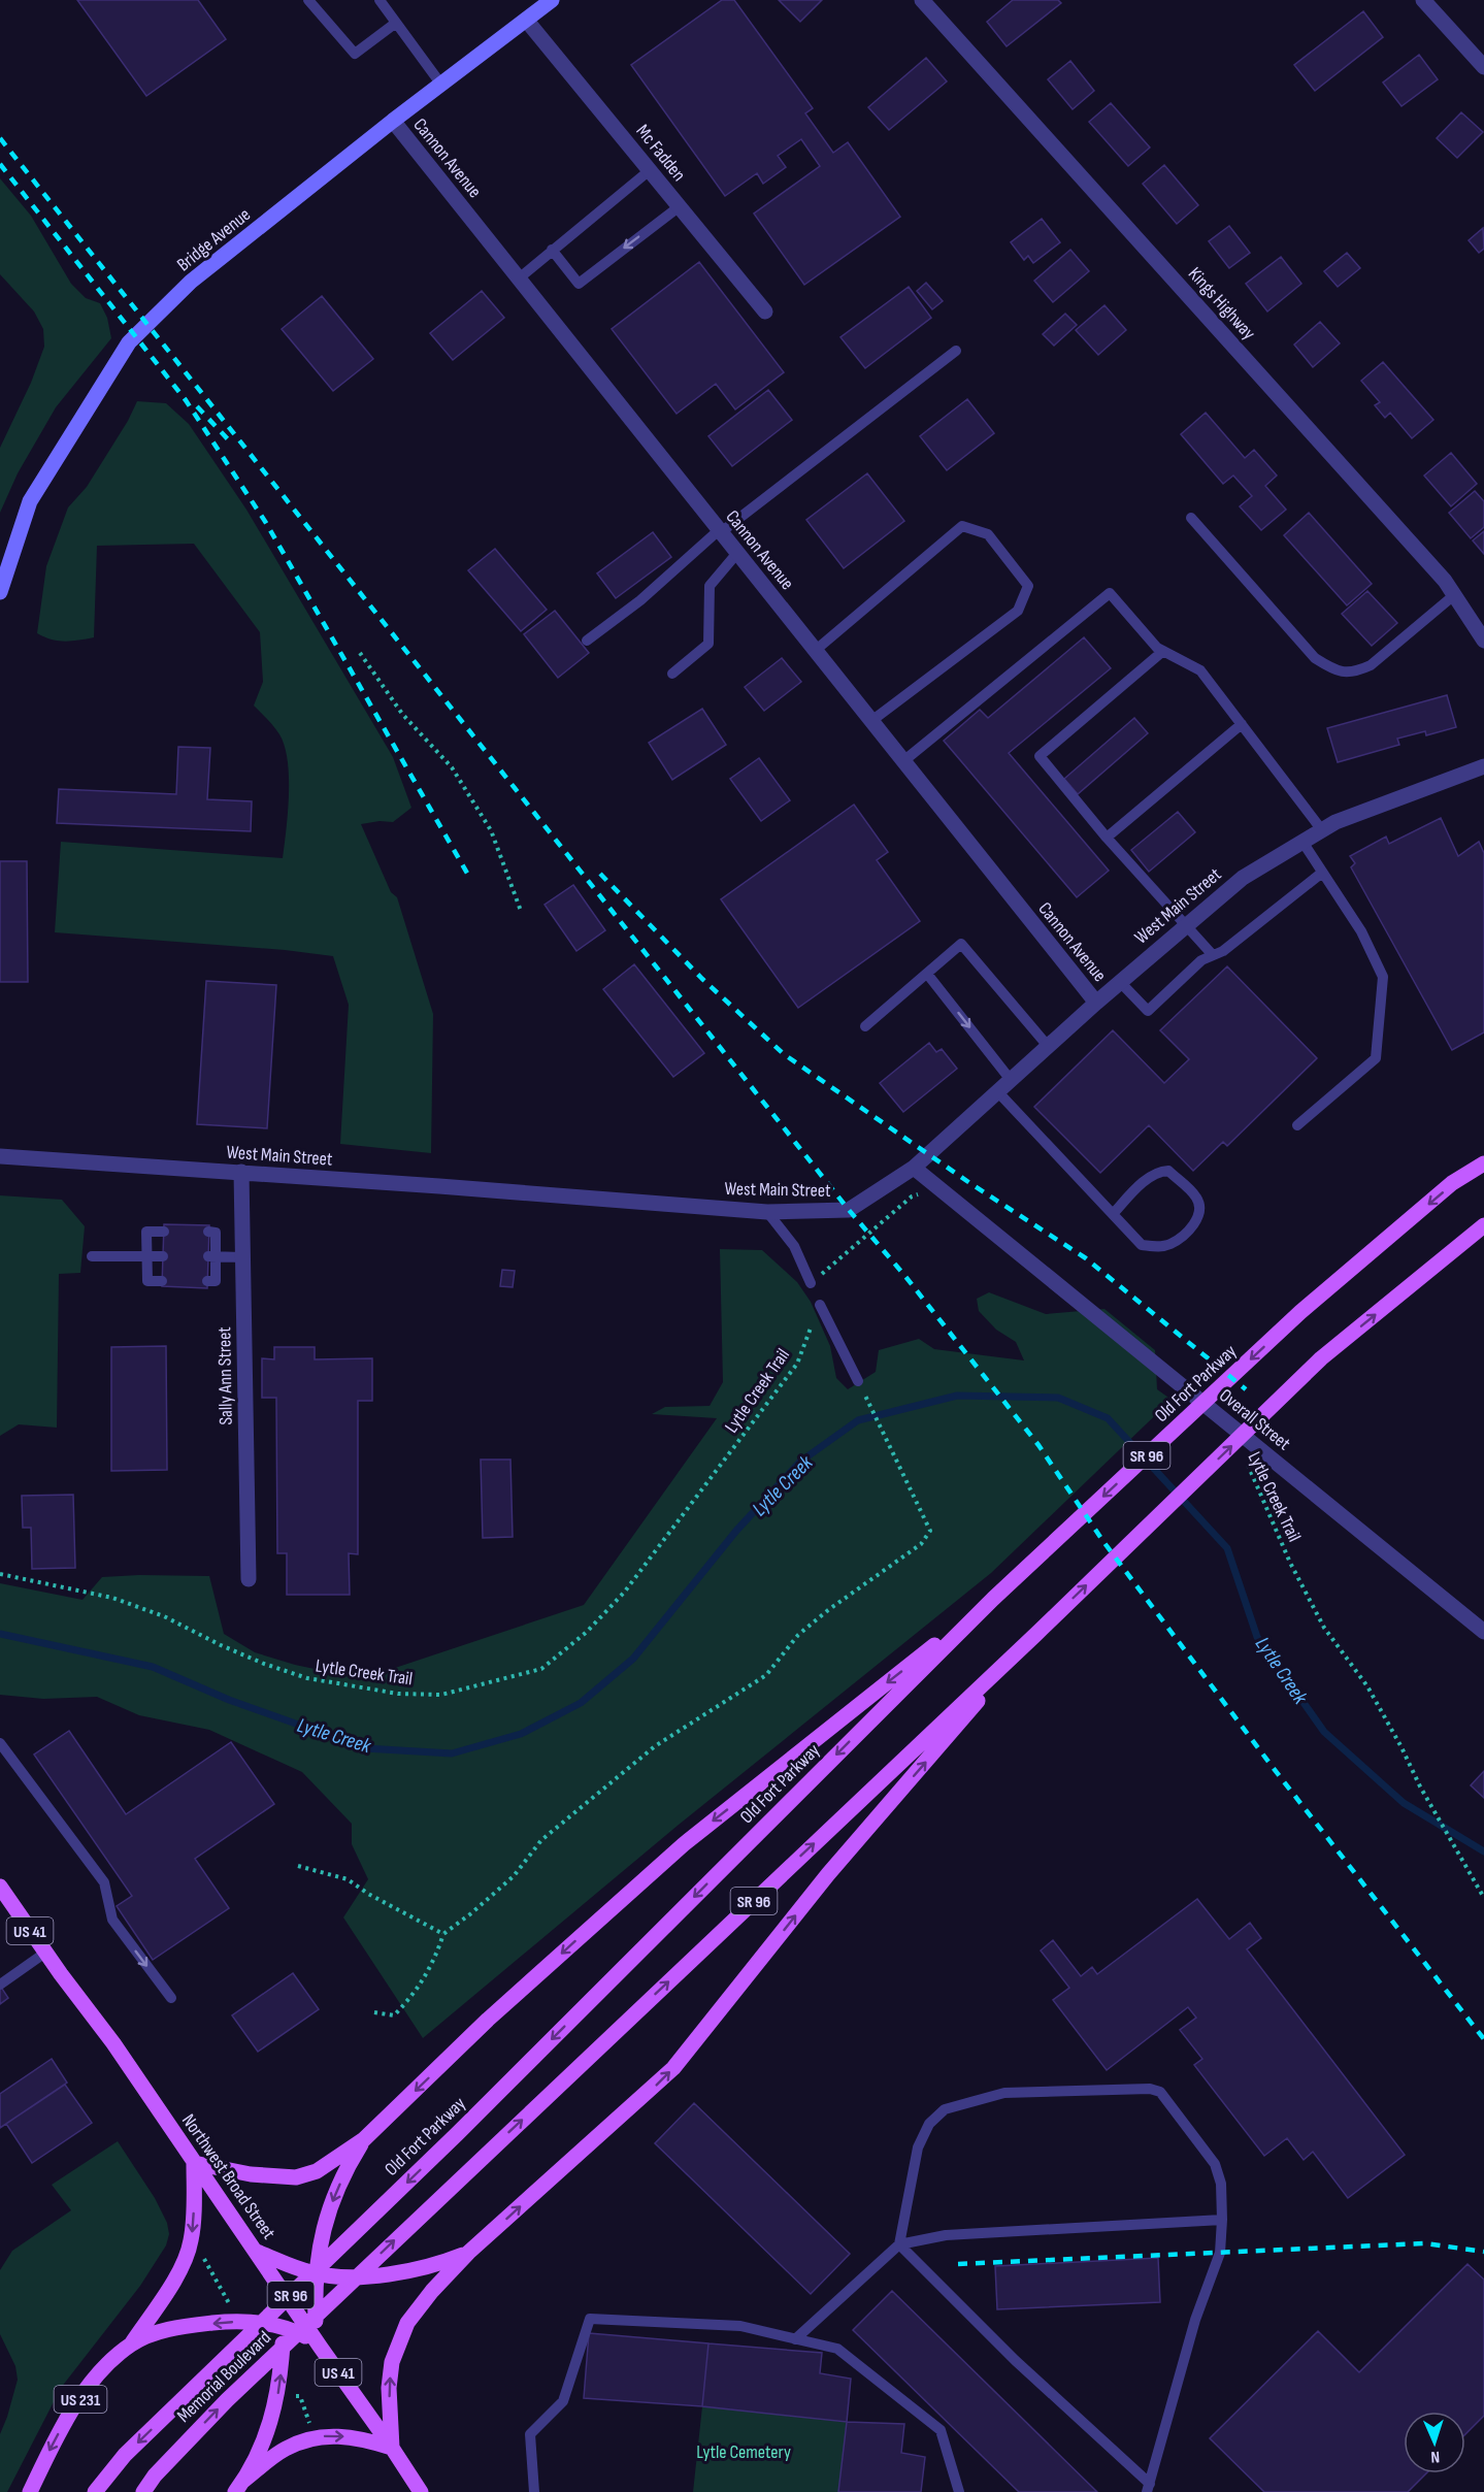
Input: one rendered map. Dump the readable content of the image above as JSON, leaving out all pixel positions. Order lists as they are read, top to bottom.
{
  "streets": {
    "main road": [
      "Old Fort Parkway",
      "SR 96",
      "US 41",
      "Northwest Broad Street",
      "Memorial Boulevard",
      "US 231"
    ],
    "street": [
      "Mc Fadden",
      "Cannon Avenue",
      "Bridge Avenue",
      "Kings Highway",
      "West Main Street",
      "Sally Ann Street",
      "Overall Street"
    ],
    "path": ["Lytle Creek Trail"]
  },
  "crossings": [
    ["Mc Fadden", "Bridge Avenue"],
    ["Cannon Avenue", "Bridge Avenue"],
    ["Cannon Avenue", "West Main Street"],
    ["West Main Street", "Sally Ann Street"],
    ["West Main Street", "Overall Street"],
    ["SR 96", "Memorial Boulevard"]
  ],
  "water": ["Lytle Creek"],
  "parks": ["Lytle Cemetery"],
  "north": "bottom"
}
